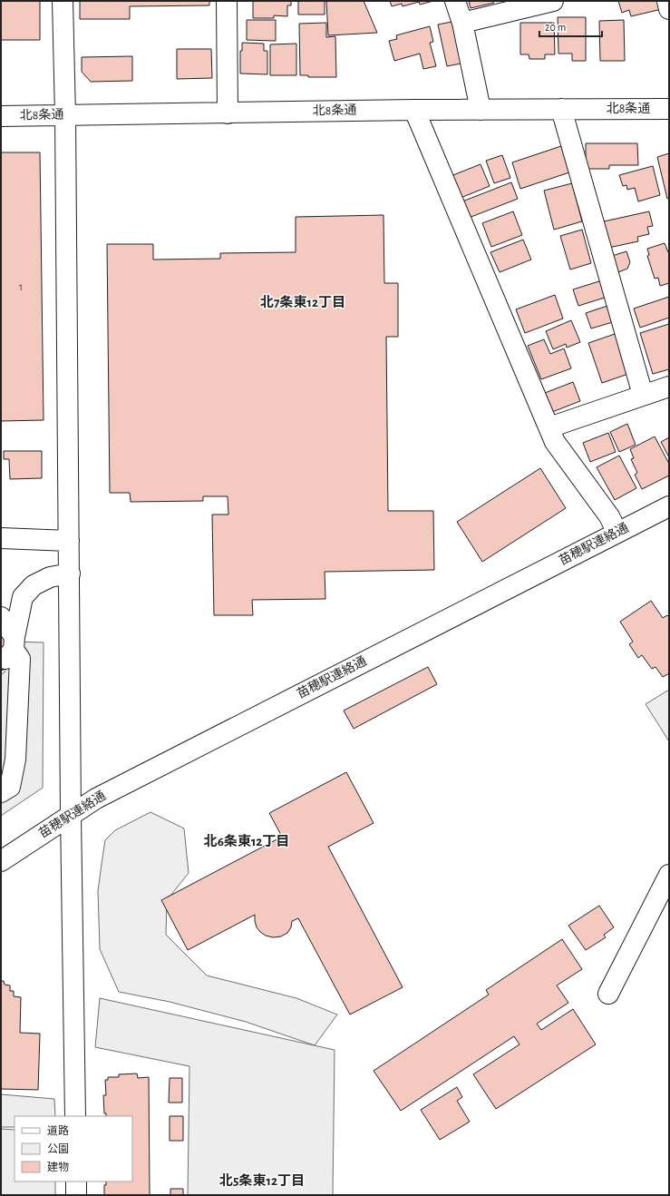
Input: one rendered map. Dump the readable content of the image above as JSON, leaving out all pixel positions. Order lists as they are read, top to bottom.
{
  "streets": {
    "street": ["北8条通", "苗穂駅連絡通"]
  },
  "districts": ["北7条東12丁目", "北6条東12丁目", "北5条東12丁目"],
  "house_numbers": ["1"],
  "legend": ["道路", "公園", "建物"],
  "scale_bar": "20 m"
}
